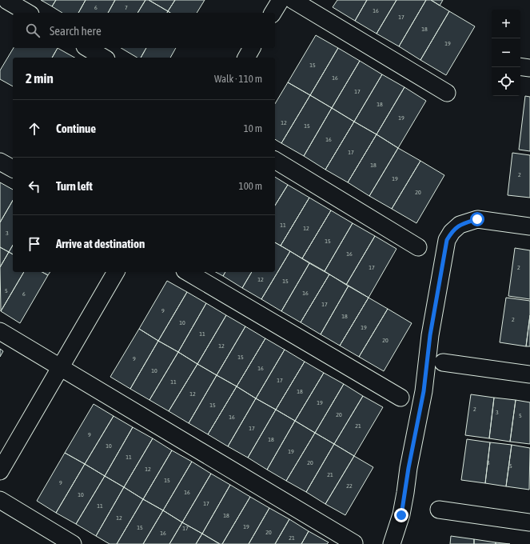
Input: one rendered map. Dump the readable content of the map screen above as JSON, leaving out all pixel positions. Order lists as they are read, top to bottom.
{
  "house_numbers": [
    "6",
    "7",
    "16",
    "17",
    "18",
    "19",
    "15",
    "16",
    "17",
    "18",
    "19",
    "12",
    "15",
    "16",
    "17",
    "18",
    "2",
    "19",
    "20",
    "11",
    "12",
    "3",
    "15",
    "16",
    "17",
    "2",
    "12",
    "15",
    "5",
    "16",
    "6",
    "17",
    "9",
    "18",
    "2",
    "10",
    "19",
    "11",
    "20",
    "12",
    "15",
    "9",
    "16",
    "10",
    "17",
    "11",
    "18",
    "12",
    "19",
    "15",
    "2",
    "3",
    "20",
    "5",
    "16",
    "21",
    "17",
    "9",
    "18",
    "10",
    "19",
    "11",
    "20",
    "3",
    "5",
    "12",
    "21",
    "15",
    "9",
    "22",
    "16",
    "10",
    "17",
    "11",
    "18",
    "12",
    "19",
    "15",
    "17",
    "20",
    "16",
    "21"
  ],
  "page": {
    "map_buttons": ["+", "−"],
    "search": "Search here",
    "heading": ["2 min", "Walk · 110 m"],
    "list": [
      ["Continue", "10 m"],
      ["Turn left", "100 m"],
      "Arrive at destination"
    ]
  }
}
